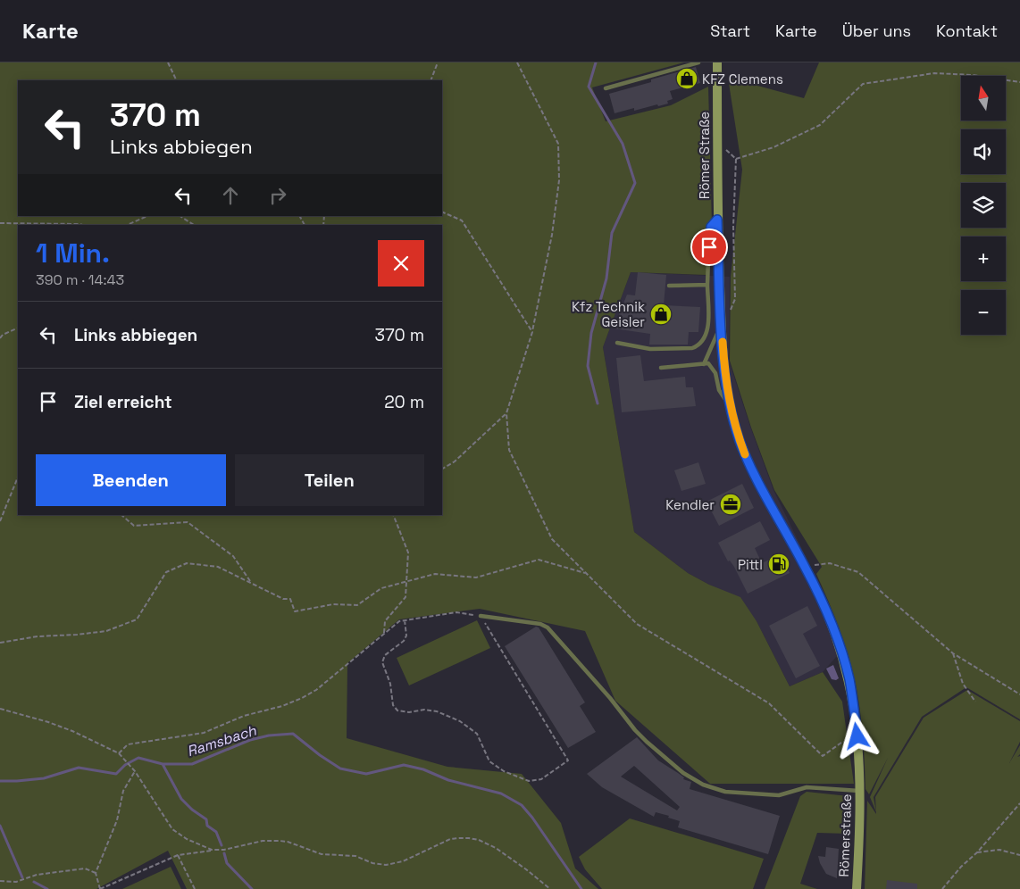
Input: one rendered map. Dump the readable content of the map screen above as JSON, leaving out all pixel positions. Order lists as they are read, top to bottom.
{
  "streets": {
    "main road": ["Römer Straße", "Römerstraße"]
  },
  "crossings": [
    ["Römer Straße", "Römerstraße"]
  ],
  "water": ["Ramsbach"],
  "places": {
    "shop": ["KFZ Clemens", "Kfz Technik Geisler"],
    "office": ["Kendler"],
    "fuel station": ["Pittl"]
  },
  "north": "top",
  "page": {
    "header": "Karte",
    "nav": [
      "Start",
      "Karte",
      "Über uns",
      "Kontakt"
    ],
    "map_buttons": ["+", "−"],
    "turn": ["370 m", "Links abbiegen"],
    "heading": ["1 Min.", "390 m · 14:43"],
    "list": [
      {
        "name": "Links abbiegen",
        "value": "370 m"
      },
      {
        "name": "Ziel erreicht",
        "value": "20 m"
      }
    ],
    "buttons": ["Beenden", "Teilen"]
  }
}
